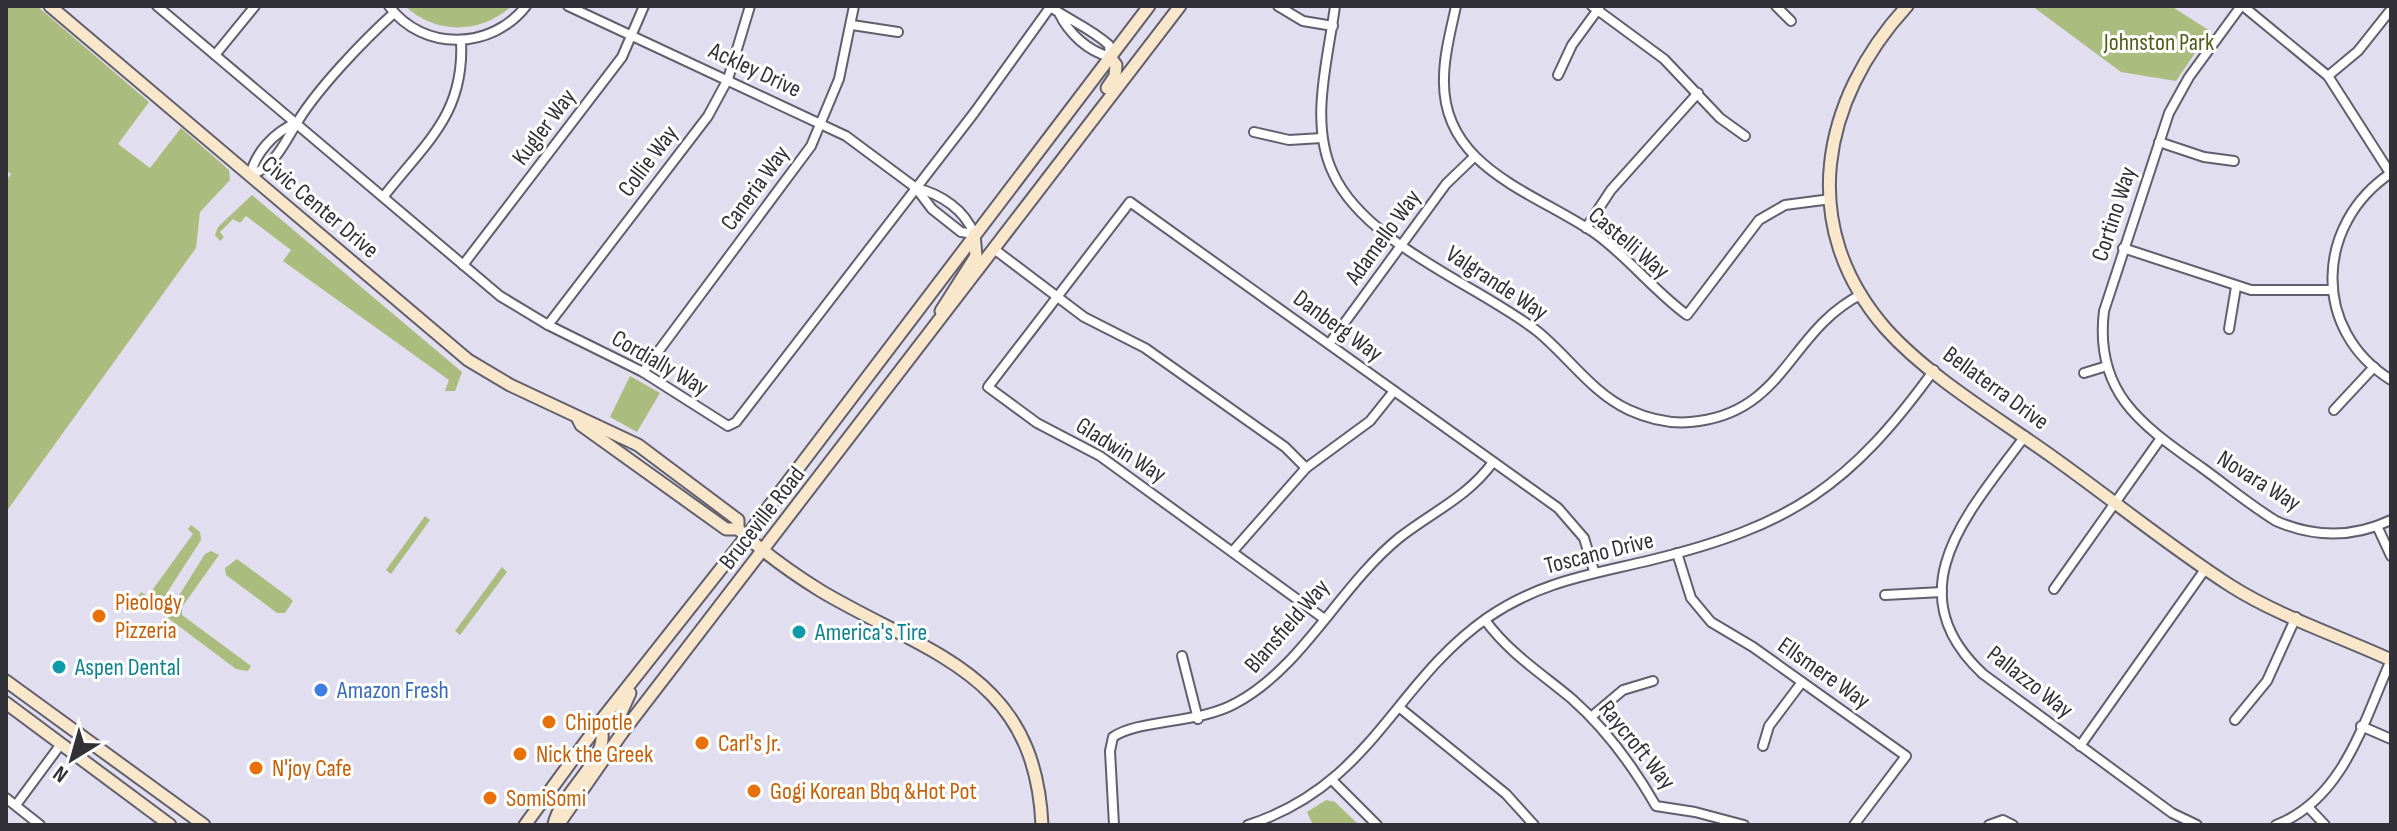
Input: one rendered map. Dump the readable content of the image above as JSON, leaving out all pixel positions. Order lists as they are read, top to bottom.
{
  "streets": {
    "main road": ["Civic Center Drive", "Bellaterra Drive", "Bruceville Road"],
    "street": [
      "Ackley Drive",
      "Kugler Way",
      "Collie Way",
      "Caneria Way",
      "Cortino Way",
      "Adamello Way",
      "Castelli Way",
      "Valgrande Way",
      "Danberg Way",
      "Cordially Way",
      "Gladwin Way",
      "Novara Way",
      "Toscano Drive",
      "Blansfield Way",
      "Ellsmere Way",
      "Pallazzo Way",
      "Raycroft Way"
    ]
  },
  "crossings": [
    ["Ackley Drive", "Kugler Way"],
    ["Ackley Drive", "Collie Way"],
    ["Ackley Drive", "Caneria Way"],
    ["Ackley Drive", "Cordially Way"],
    ["Ackley Drive", "Bruceville Road"],
    ["Kugler Way", "Cordially Way"],
    ["Collie Way", "Cordially Way"],
    ["Caneria Way", "Cordially Way"],
    ["Civic Center Drive", "Bruceville Road"],
    ["Cortino Way", "Novara Way"],
    ["Adamello Way", "Castelli Way"],
    ["Adamello Way", "Valgrande Way"],
    ["Adamello Way", "Danberg Way"],
    ["Castelli Way", "Bellaterra Drive"],
    ["Valgrande Way", "Bellaterra Drive"],
    ["Danberg Way", "Gladwin Way"],
    ["Danberg Way", "Toscano Drive"],
    ["Danberg Way", "Blansfield Way"],
    ["Bellaterra Drive", "Toscano Drive"],
    ["Bellaterra Drive", "Pallazzo Way"],
    ["Gladwin Way", "Blansfield Way"],
    ["Toscano Drive", "Ellsmere Way"],
    ["Toscano Drive", "Raycroft Way"]
  ],
  "parks": ["Johnston Park"],
  "places": [
    "Pieology Pizzeria",
    "America's Tire",
    "Aspen Dental",
    "Amazon Fresh",
    "Chipotle",
    "Carl's Jr.",
    "Nick the Greek",
    "N'joy Cafe",
    "Gogi Korean Bbq &Hot Pot",
    "SomiSomi"
  ],
  "north": "bottom left"
}
